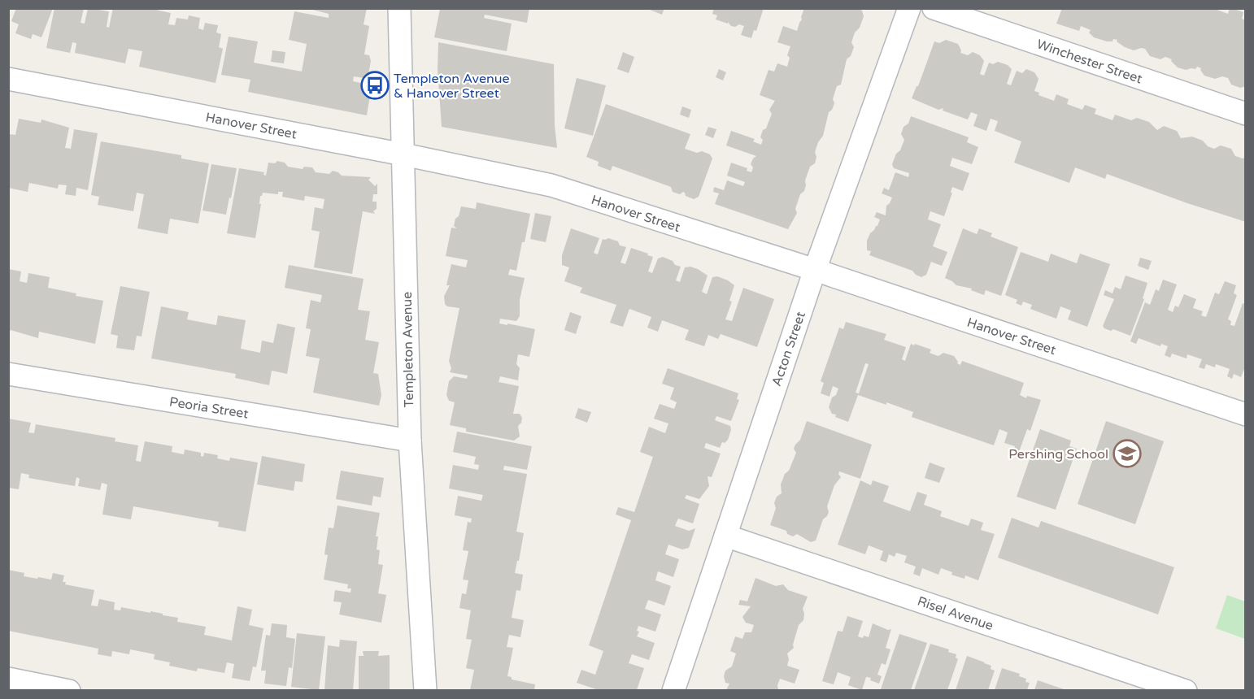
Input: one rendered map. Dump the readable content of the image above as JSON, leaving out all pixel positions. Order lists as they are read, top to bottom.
{
  "streets": {
    "street": [
      "Winchester Street",
      "Hanover Street",
      "Acton Street",
      "Templeton Avenue",
      "Peoria Street",
      "Risel Avenue"
    ]
  },
  "crossings": [
    ["Hanover Street", "Acton Street"],
    ["Hanover Street", "Templeton Avenue"],
    ["Acton Street", "Risel Avenue"],
    ["Templeton Avenue", "Peoria Street"]
  ],
  "places": {
    "bus stop": ["Templeton Avenue & Hanover Street"],
    "school or university": ["Pershing School"]
  }
}
